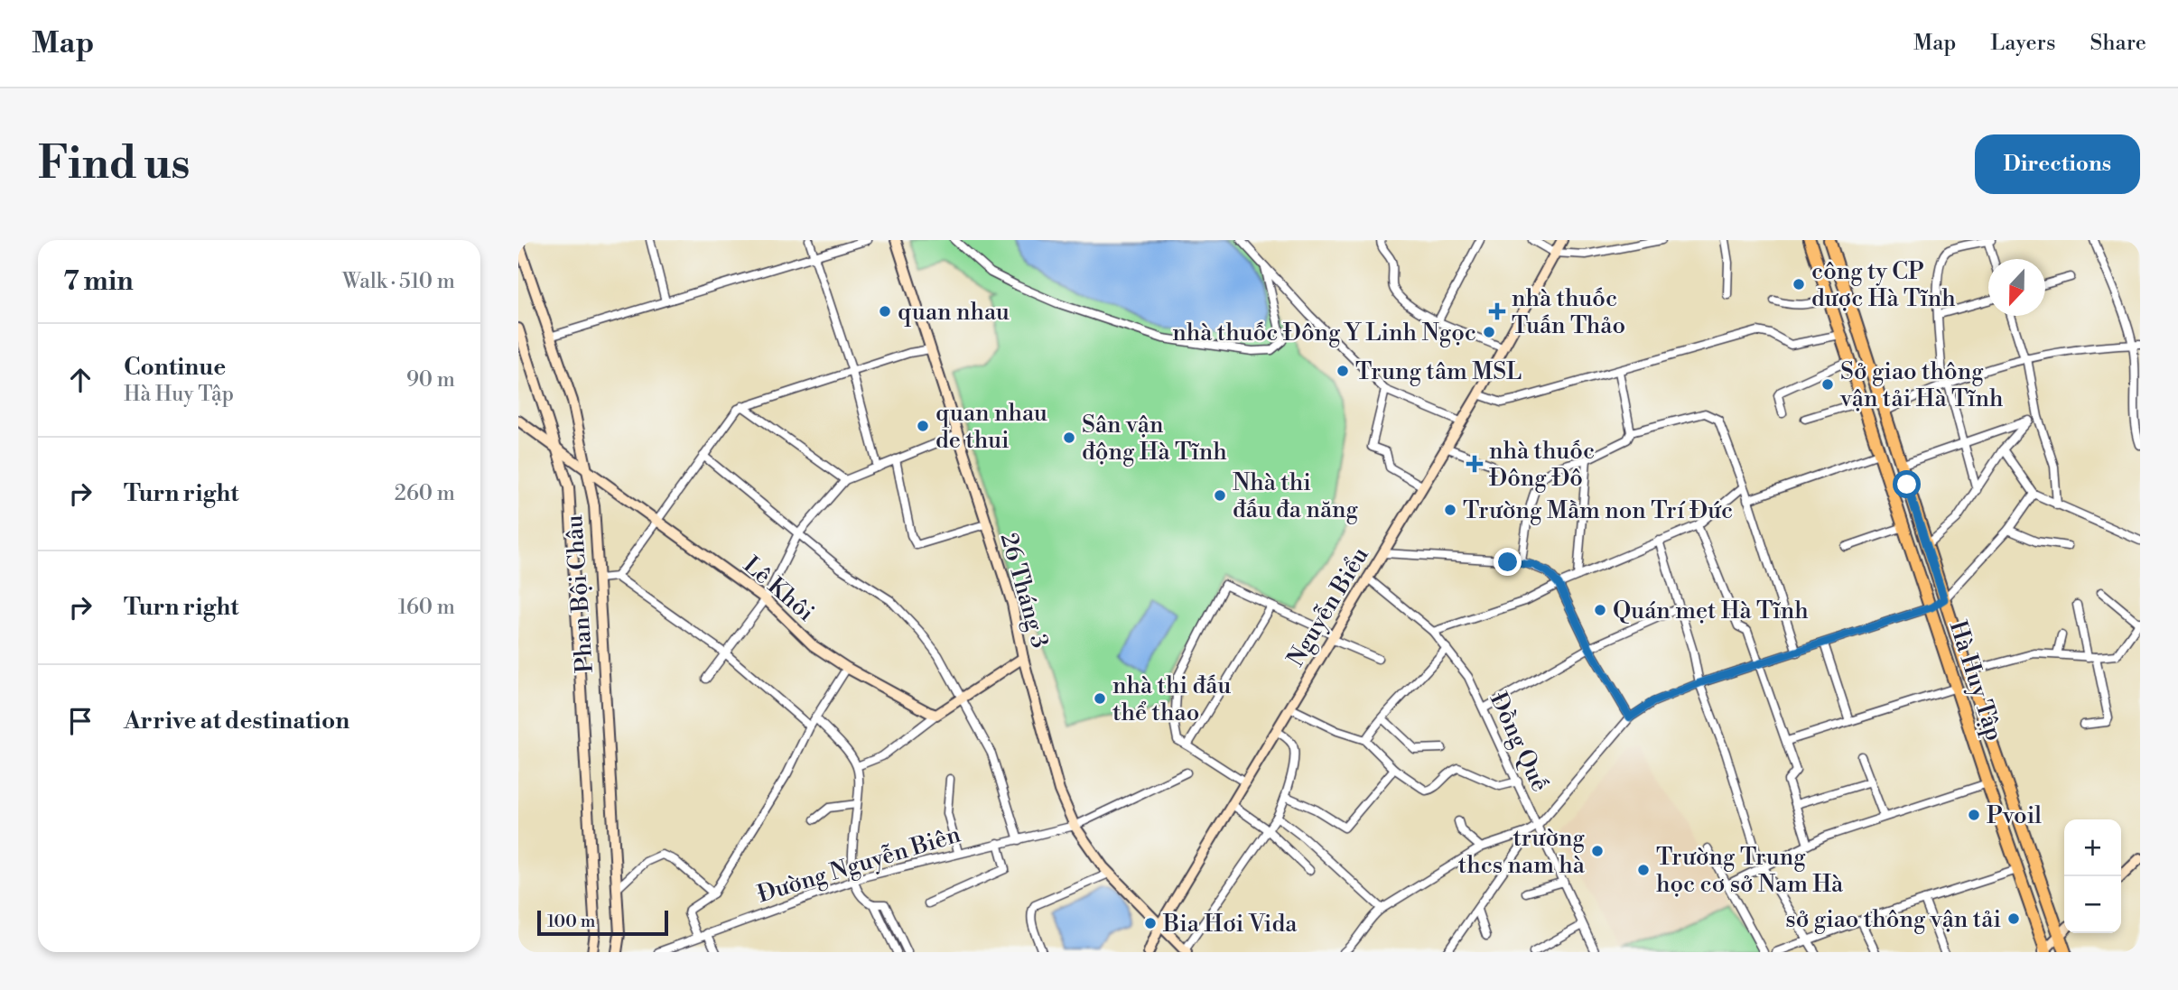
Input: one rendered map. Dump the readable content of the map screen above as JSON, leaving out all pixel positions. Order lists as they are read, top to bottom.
{
  "streets": {
    "main road": ["Hà Huy Tập"],
    "street": [
      "Lê Khôi",
      "26 Tháng 3",
      "Phan Bội Châu",
      "Nguyễn Biểu",
      "Đồng Quế",
      "Đường Nguyễn Biên"
    ]
  },
  "crossings": [
    ["Lê Khôi", "Phan Bội Châu"],
    ["26 Tháng 3", "Nguyễn Biểu"],
    ["26 Tháng 3", "Đường Nguyễn Biên"],
    ["Nguyễn Biểu", "Đồng Quế"]
  ],
  "places": {
    "other": [
      "công ty CP dược Hà Tĩnh",
      "quan nhau",
      "nhà thuốc Đông Y Linh Ngọc",
      "Trung tâm MSL",
      "Sở giao thông vận tải Hà Tĩnh",
      "quan nhau de thui",
      "Sân vận động Hà Tĩnh",
      "Nhà thi đấu đa năng",
      "Trường Mầm non Trí Đức",
      "Quán mẹt Hà Tĩnh",
      "nhà thi đấu thể thao",
      "Pvoil",
      "trường thcs nam hà",
      "Trường Trung học cơ sở Nam Hà",
      "sở giao thông vận tải",
      "Bia Hơi Vida"
    ],
    "health": ["nhà thuốc Tuấn Thảo", "nhà thuốc Đông Đô"]
  },
  "scale_bar": "100 m",
  "north": "bottom",
  "page": {
    "header": "Map",
    "nav": ["Map", "Layers", "Share"],
    "buttons": "Directions",
    "title": "Find us",
    "heading": ["7 min", "Walk · 510 m"],
    "list": [
      ["Continue", "Hà Huy Tập", "90 m"],
      ["Turn right", "260 m"],
      ["Turn right", "160 m"],
      "Arrive at destination"
    ],
    "map_buttons": ["+", "−"],
    "scale": "100 m"
  }
}
